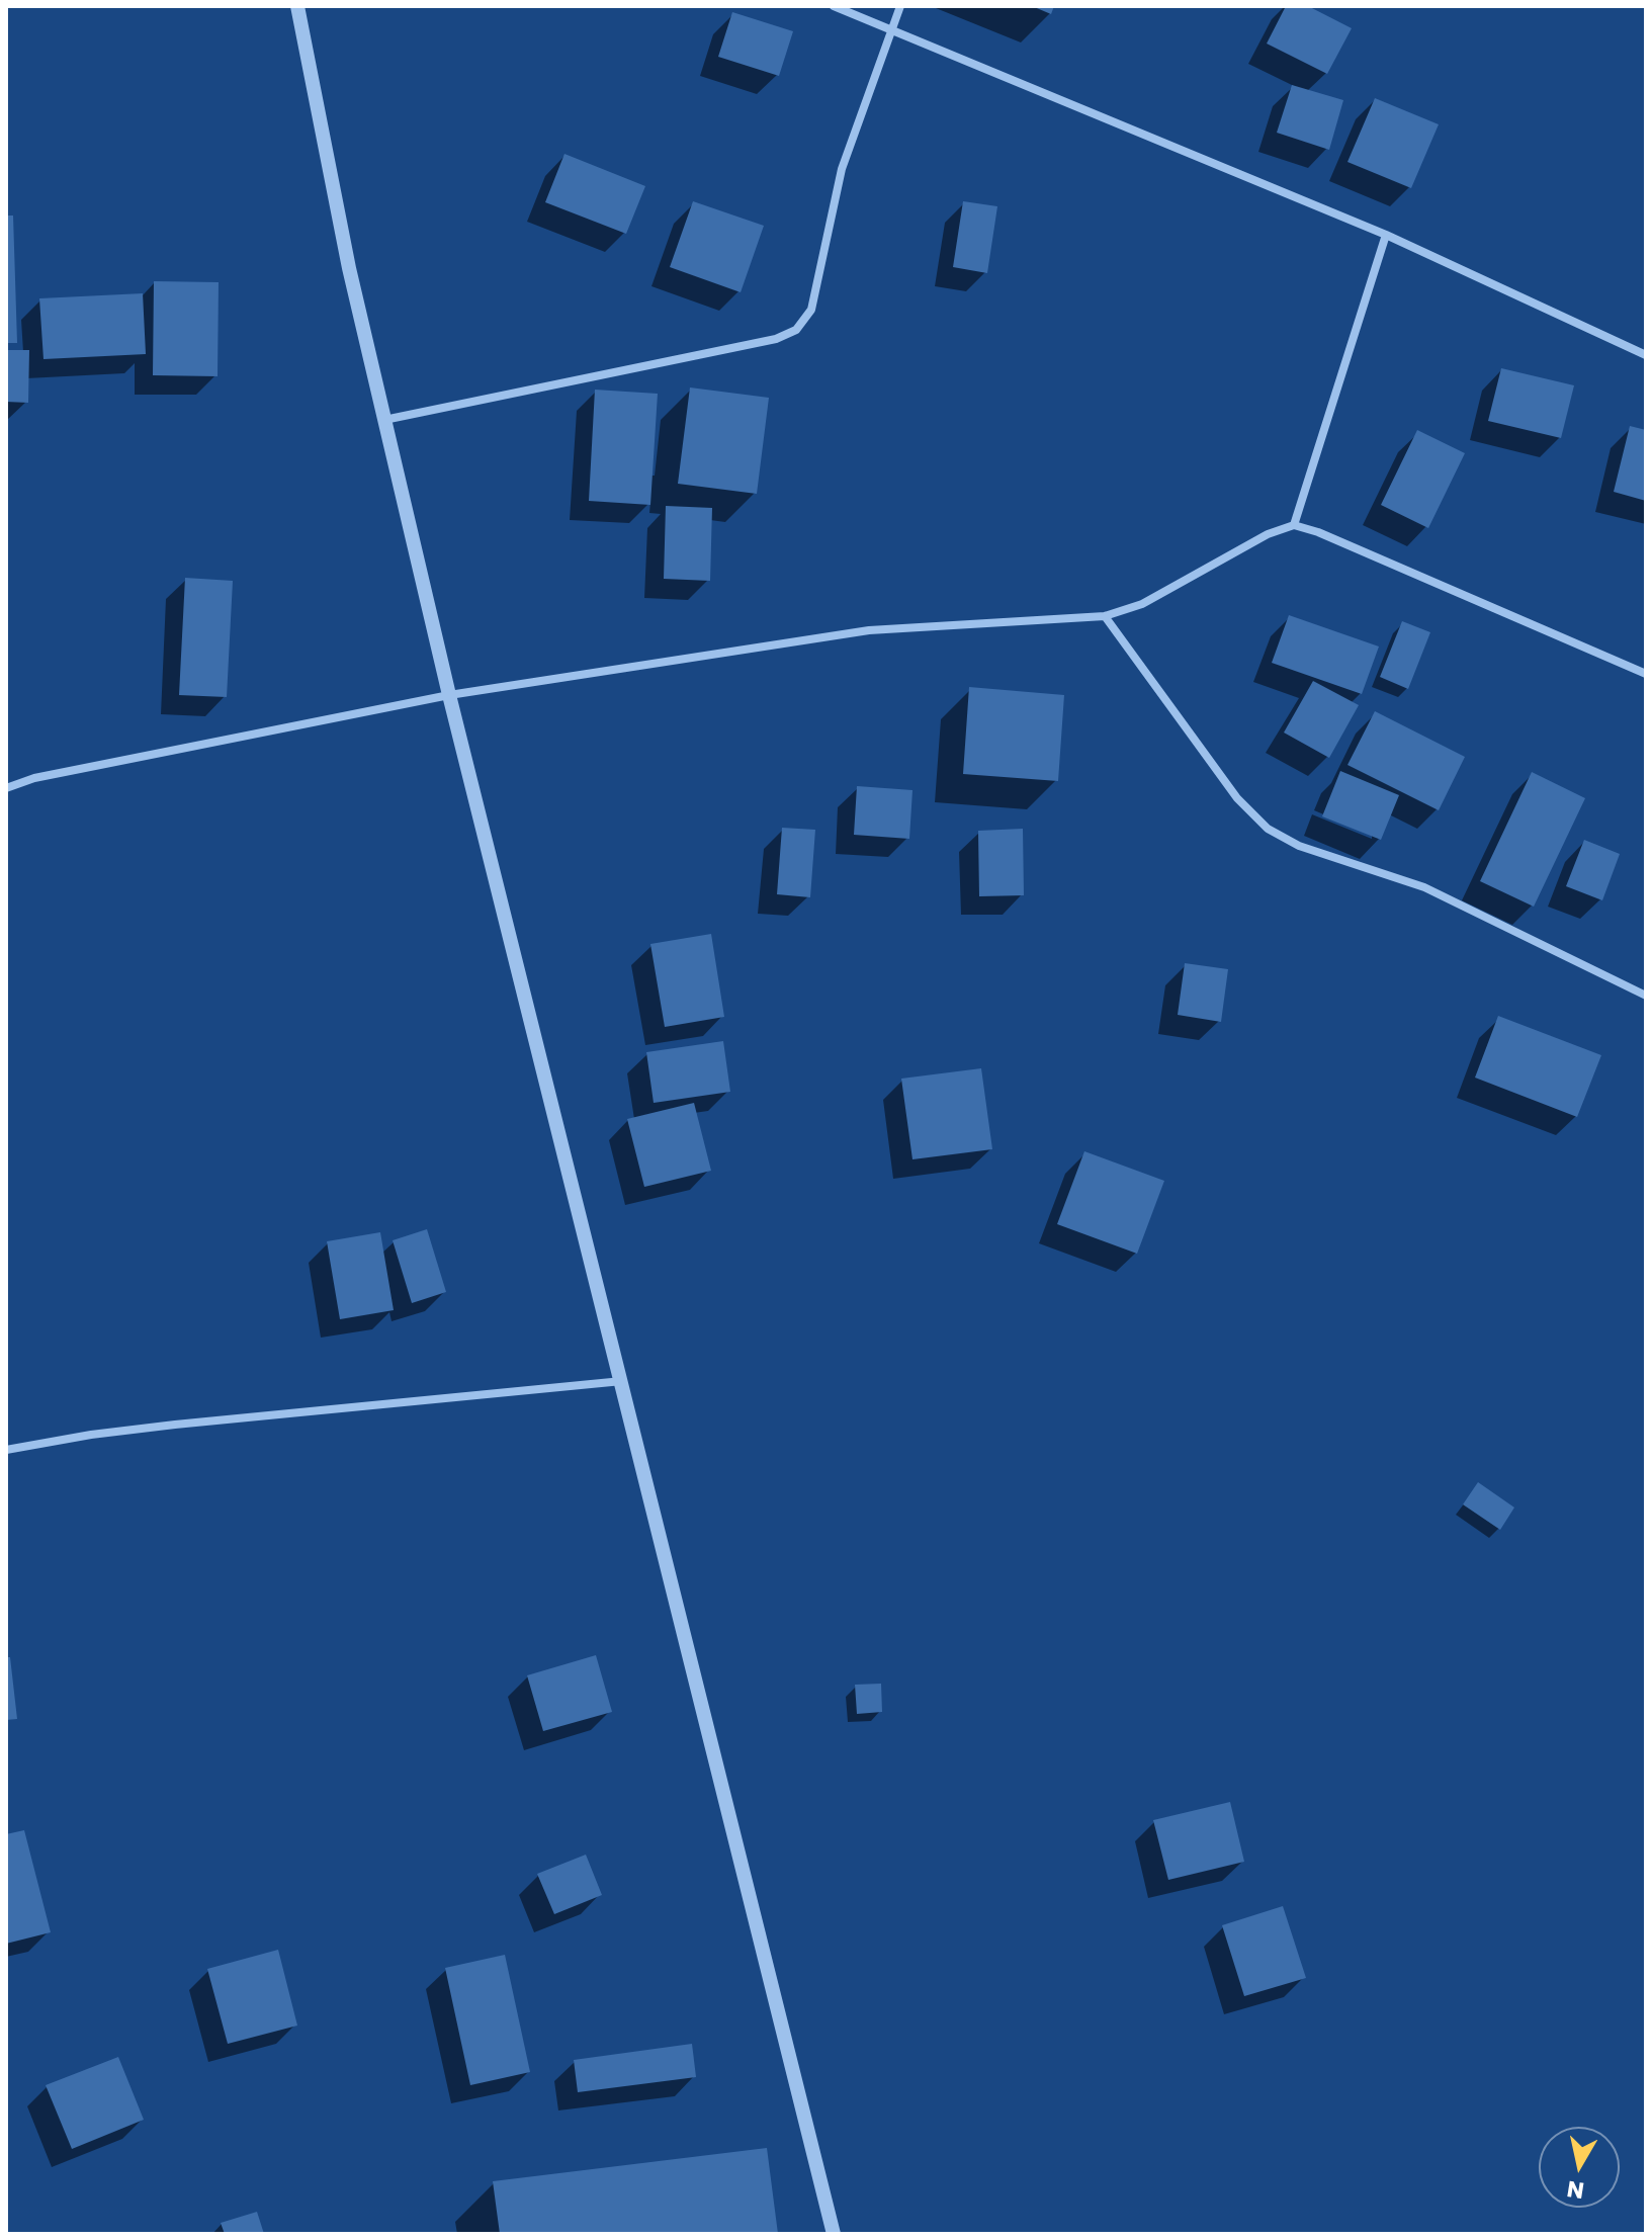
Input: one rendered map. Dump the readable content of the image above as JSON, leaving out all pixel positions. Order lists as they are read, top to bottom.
{
  "north": "bottom"
}
